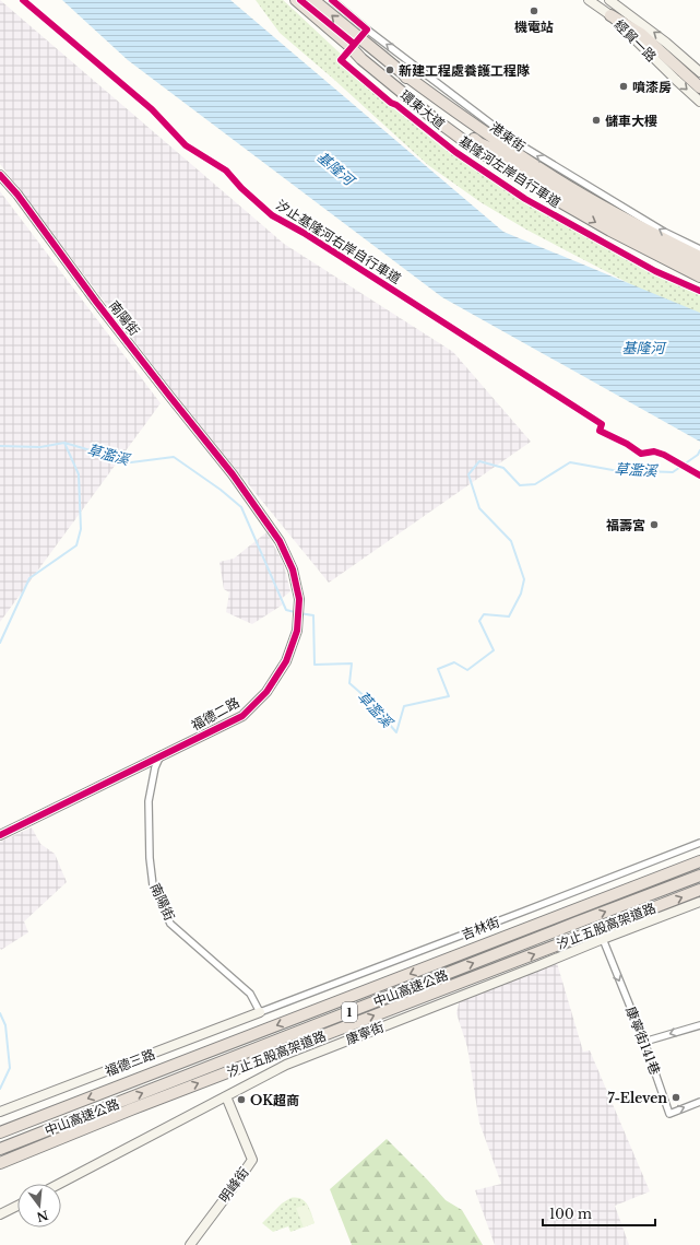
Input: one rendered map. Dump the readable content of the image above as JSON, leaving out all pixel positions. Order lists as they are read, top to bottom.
{
  "streets": {
    "highway": [
      "環東大道",
      "汐止五股高架道路",
      "中山高速公路",
      "1"
    ],
    "street": [
      "經貿一路",
      "港東街",
      "南陽街",
      "福德二路",
      "吉林街",
      "康寧街",
      "康寧街141巷",
      "福德三路",
      "明峰街"
    ],
    "cycle path": ["基隆河左岸自行車道", "汐止基隆河右岸自行車道"]
  },
  "crossings": [
    ["南陽街", "福德二路"],
    ["南陽街", "吉林街"],
    ["南陽街", "福德三路"],
    ["汐止五股高架道路", "中山高速公路"],
    ["吉林街", "福德三路"],
    ["康寧街", "康寧街141巷"],
    ["康寧街", "明峰街"]
  ],
  "one_way": ["港東街", "汐止五股高架道路", "康寧街141巷"],
  "water": ["基隆河", "草濫溪"],
  "places": [
    "機電站",
    "新建工程處養護工程隊",
    "噴漆房",
    "儲車大樓",
    "福壽宮",
    "7-Eleven",
    "OK超商"
  ],
  "scale_bar": "100 m",
  "north": "bottom"
}
